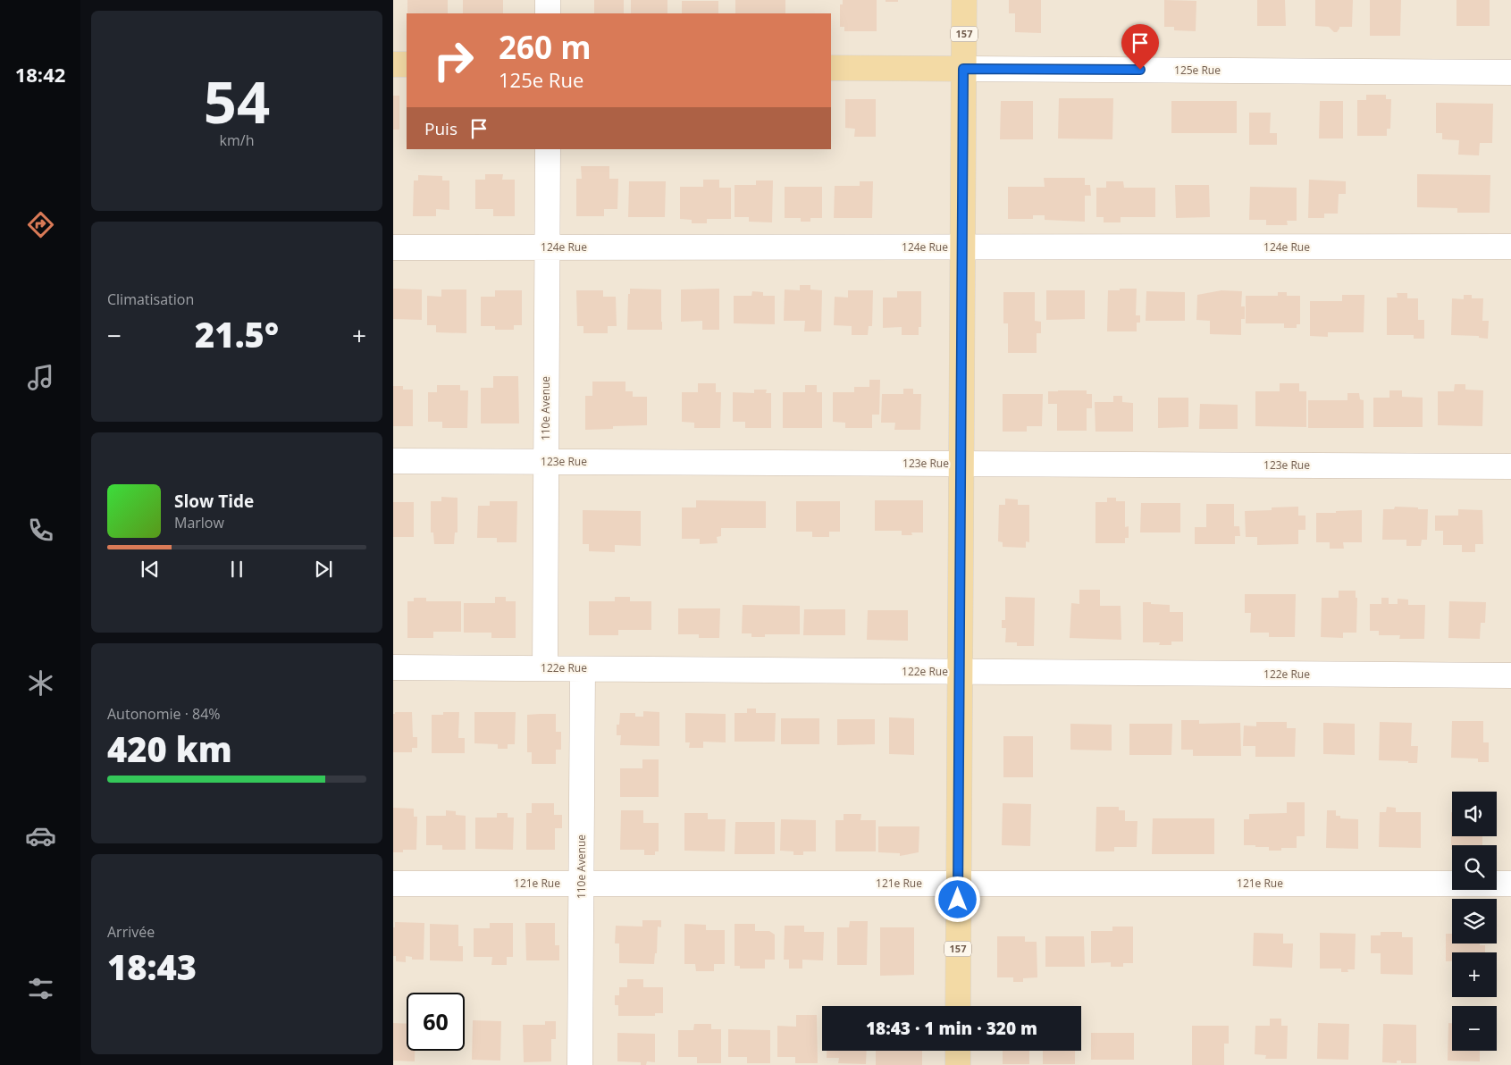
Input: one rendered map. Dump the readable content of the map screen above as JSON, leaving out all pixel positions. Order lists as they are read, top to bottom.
{
  "streets": {
    "main road": ["157", "125e Rue"],
    "street": [
      "124e Rue",
      "110e Avenue",
      "123e Rue",
      "122e Rue",
      "121e Rue"
    ]
  },
  "crossings": [
    ["157", "125e Rue"],
    ["157", "124e Rue"],
    ["157", "123e Rue"],
    ["157", "122e Rue"],
    ["157", "121e Rue"],
    ["124e Rue", "110e Avenue"],
    ["110e Avenue", "123e Rue"],
    ["110e Avenue", "122e Rue"],
    ["110e Avenue", "121e Rue"]
  ],
  "page": {
    "tabs": "18:42",
    "tile": [
      ["54", "km/h"],
      "Climatisation",
      ["Autonomie · 84%", "420 km"],
      ["Arrivée", "18:43"]
    ],
    "turn": ["260 m", "125e Rue"],
    "then": "Puis",
    "heat": ["−", "21.5°", "+"],
    "song": ["Slow Tide", "Marlow"],
    "map_buttons": ["+", "−"],
    "limit": "60",
    "trip": "18:43 · 1 min · 320 m"
  }
}
